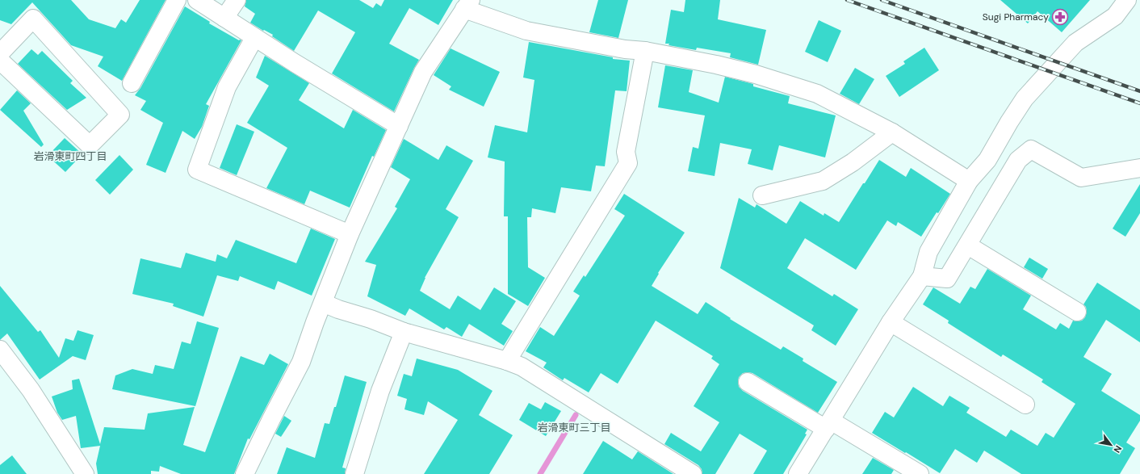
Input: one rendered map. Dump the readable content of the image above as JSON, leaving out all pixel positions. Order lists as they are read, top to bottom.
{
  "districts": ["岩滑東町四丁目", "岩滑東町三丁目"],
  "places": {
    "pharmacy": ["Sugi Pharmacy"]
  },
  "north": "bottom right"
}
